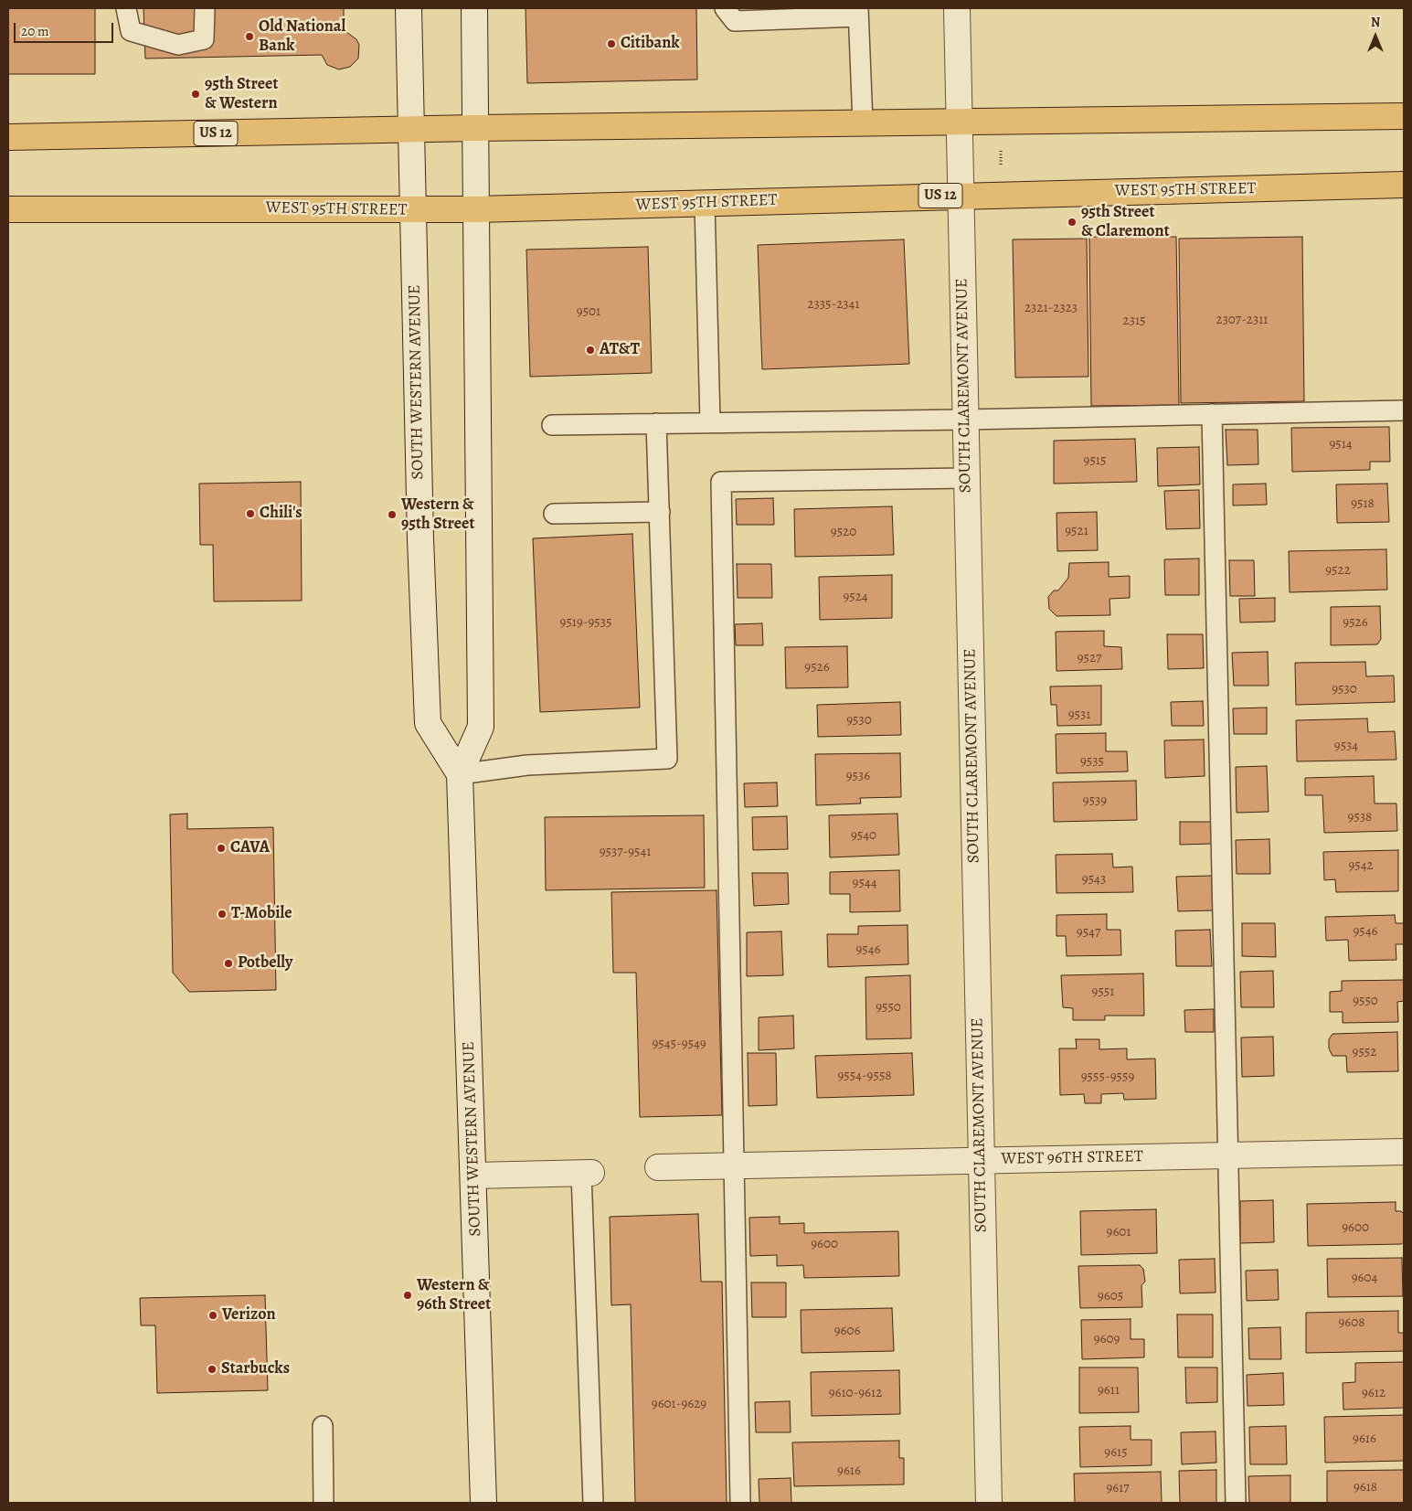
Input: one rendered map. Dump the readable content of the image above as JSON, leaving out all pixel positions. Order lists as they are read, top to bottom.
{
  "streets": {
    "main road": ["US 12", "WEST 95TH STREET"],
    "street": ["SOUTH WESTERN AVENUE", "SOUTH CLAREMONT AVENUE", "WEST 96TH STREET"]
  },
  "crossings": [
    ["US 12", "SOUTH WESTERN AVENUE"],
    ["US 12", "SOUTH CLAREMONT AVENUE"],
    ["WEST 95TH STREET", "SOUTH WESTERN AVENUE"],
    ["WEST 95TH STREET", "SOUTH CLAREMONT AVENUE"],
    ["SOUTH CLAREMONT AVENUE", "WEST 96TH STREET"]
  ],
  "places": [
    "Old National Bank",
    "Citibank",
    "95th Street & Western",
    "95th Street & Claremont",
    "AT&T",
    "Chili's",
    "Western & 95th Street",
    "CAVA",
    "T-Mobile",
    "Potbelly",
    "Western & 96th Street",
    "Verizon",
    "Starbucks"
  ],
  "house_numbers": [
    "2335-2341",
    "2321-2323",
    "9501",
    "2307-2311",
    "2315",
    "9514",
    "9515",
    "9518",
    "9521",
    "9520",
    "9522",
    "9524",
    "9519-9535",
    "9526",
    "9527",
    "9526",
    "9530",
    "9531",
    "9530",
    "9534",
    "9535",
    "9536",
    "9539",
    "9538",
    "9540",
    "9537-9541",
    "9542",
    "9543",
    "9544",
    "9546",
    "9547",
    "9546",
    "9551",
    "9550",
    "9550",
    "9545-9549",
    "9552",
    "9554-9558",
    "9555-9559",
    "9600",
    "9601",
    "9600",
    "9604",
    "9605",
    "9608",
    "9606",
    "9609",
    "9611",
    "9610-9612",
    "9612",
    "9601-9629",
    "9616",
    "9615",
    "9616",
    "9618",
    "9617"
  ],
  "scale_bar": "20 m",
  "north": "top"
}
